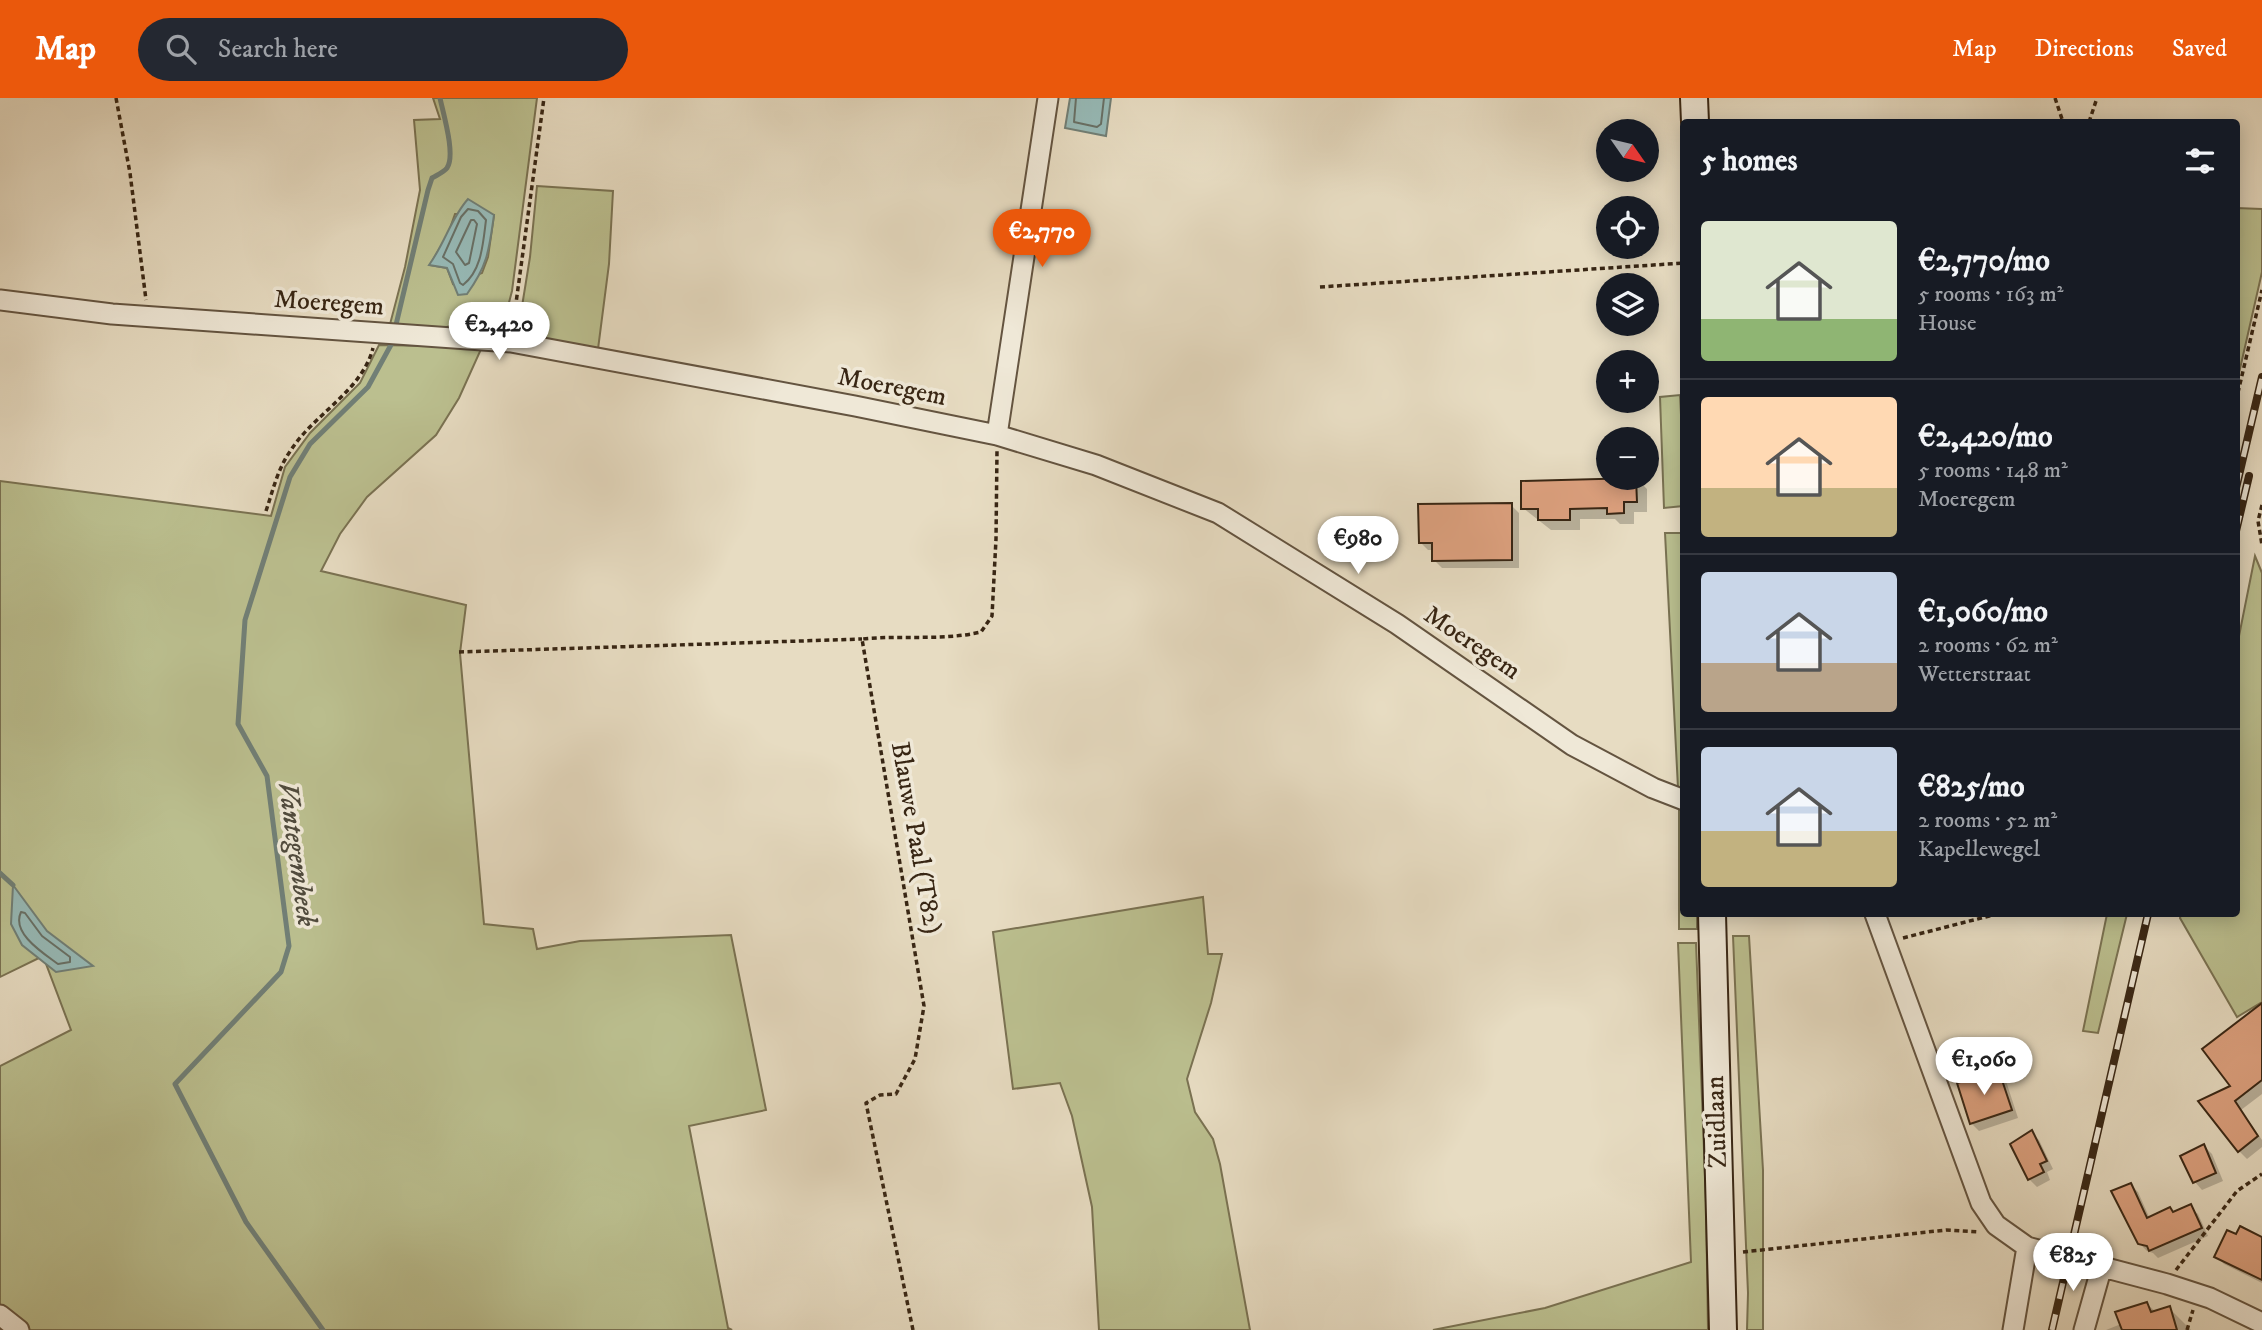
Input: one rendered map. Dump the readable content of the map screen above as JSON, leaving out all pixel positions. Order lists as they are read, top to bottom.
{
  "streets": {
    "main road": ["Zuidlaan"],
    "street": ["Moeregem"],
    "path": ["Blauwe Paal (T82)"]
  },
  "water": ["Vantegembeek"],
  "north": "bottom right",
  "page": {
    "header": "Map",
    "search": "Search here",
    "nav": ["Map", "Directions", "Saved"],
    "map_buttons": ["+", "−"],
    "heading": "5 homes",
    "list": [
      {
        "name": "€2,770/mo",
        "note": "5 rooms · 163 m² · House"
      },
      {
        "name": "€2,420/mo",
        "note": "5 rooms · 148 m² · Moeregem"
      },
      {
        "name": "€1,060/mo",
        "note": "2 rooms · 62 m² · Wetterstraat"
      },
      {
        "name": "€825/mo",
        "note": "2 rooms · 52 m² · Kapellewegel"
      }
    ],
    "price": [
      "€2,770",
      "€2,420",
      "€980",
      "€1,060",
      "€825"
    ]
  }
}
